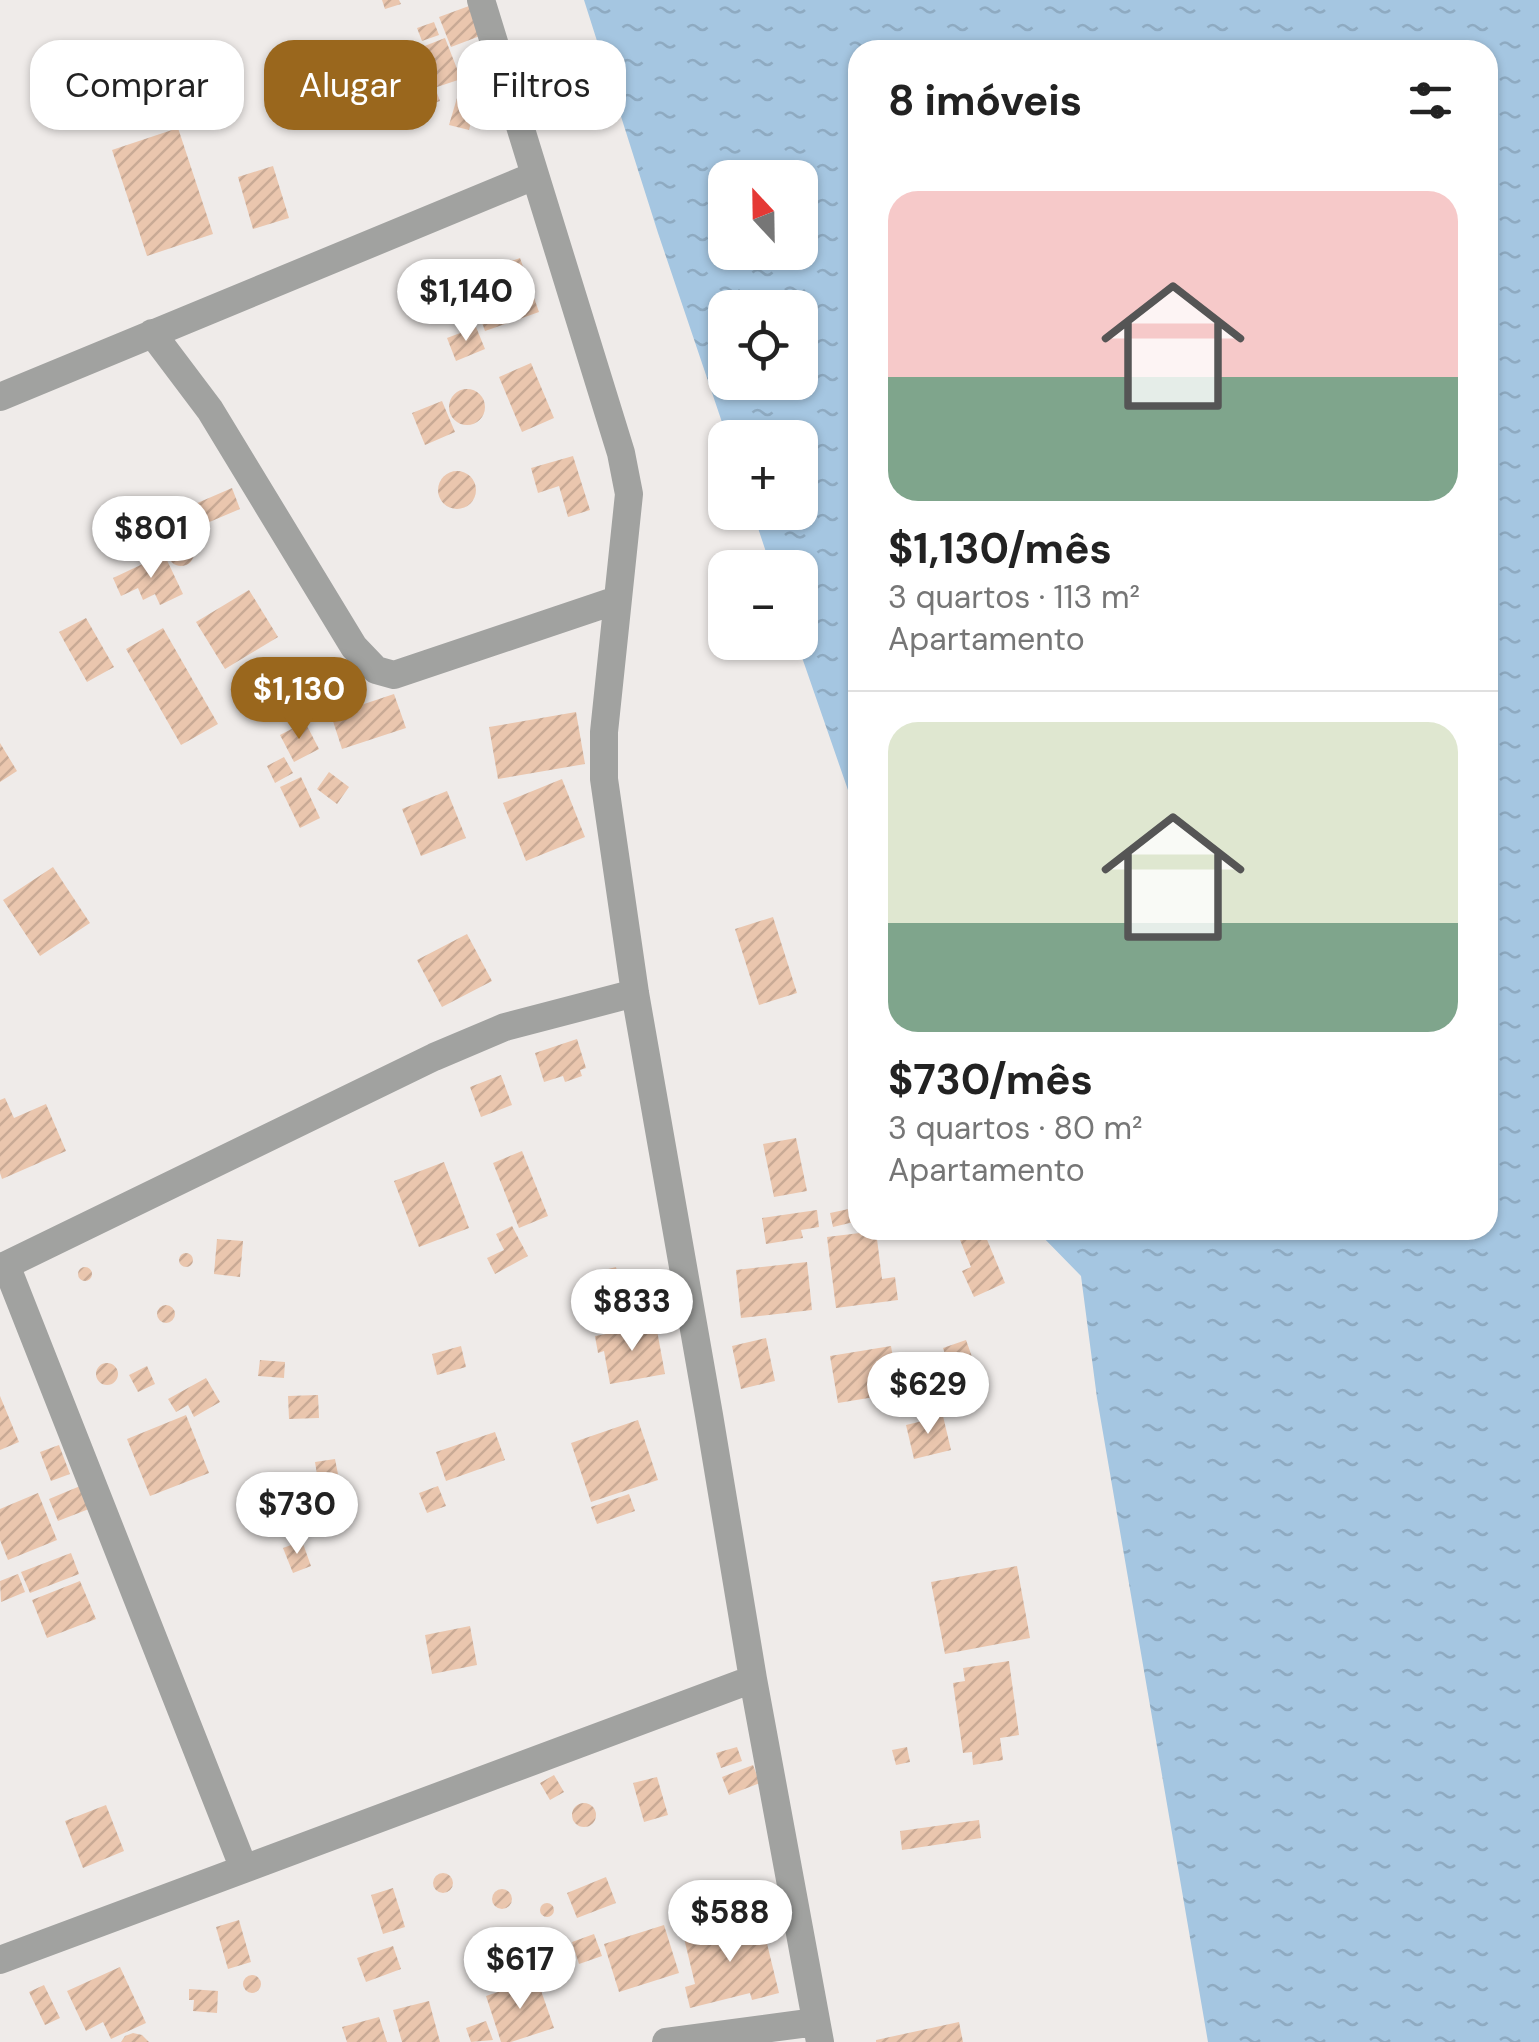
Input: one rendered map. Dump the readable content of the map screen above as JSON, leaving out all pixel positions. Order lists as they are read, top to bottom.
{
  "north": "top",
  "page": {
    "chip": ["Comprar", "Alugar", "Filtros"],
    "heading": "8 imóveis",
    "map_buttons": ["+", "−"],
    "list": [
      {
        "name": "$1,130/mês",
        "note": "3 quartos · 113 m² · Apartamento"
      },
      {
        "name": "$730/mês",
        "note": "3 quartos · 80 m² · Apartamento"
      }
    ],
    "price": [
      "$1,140",
      "$801",
      "$1,130",
      "$833",
      "$629",
      "$730",
      "$588",
      "$617"
    ]
  }
}
